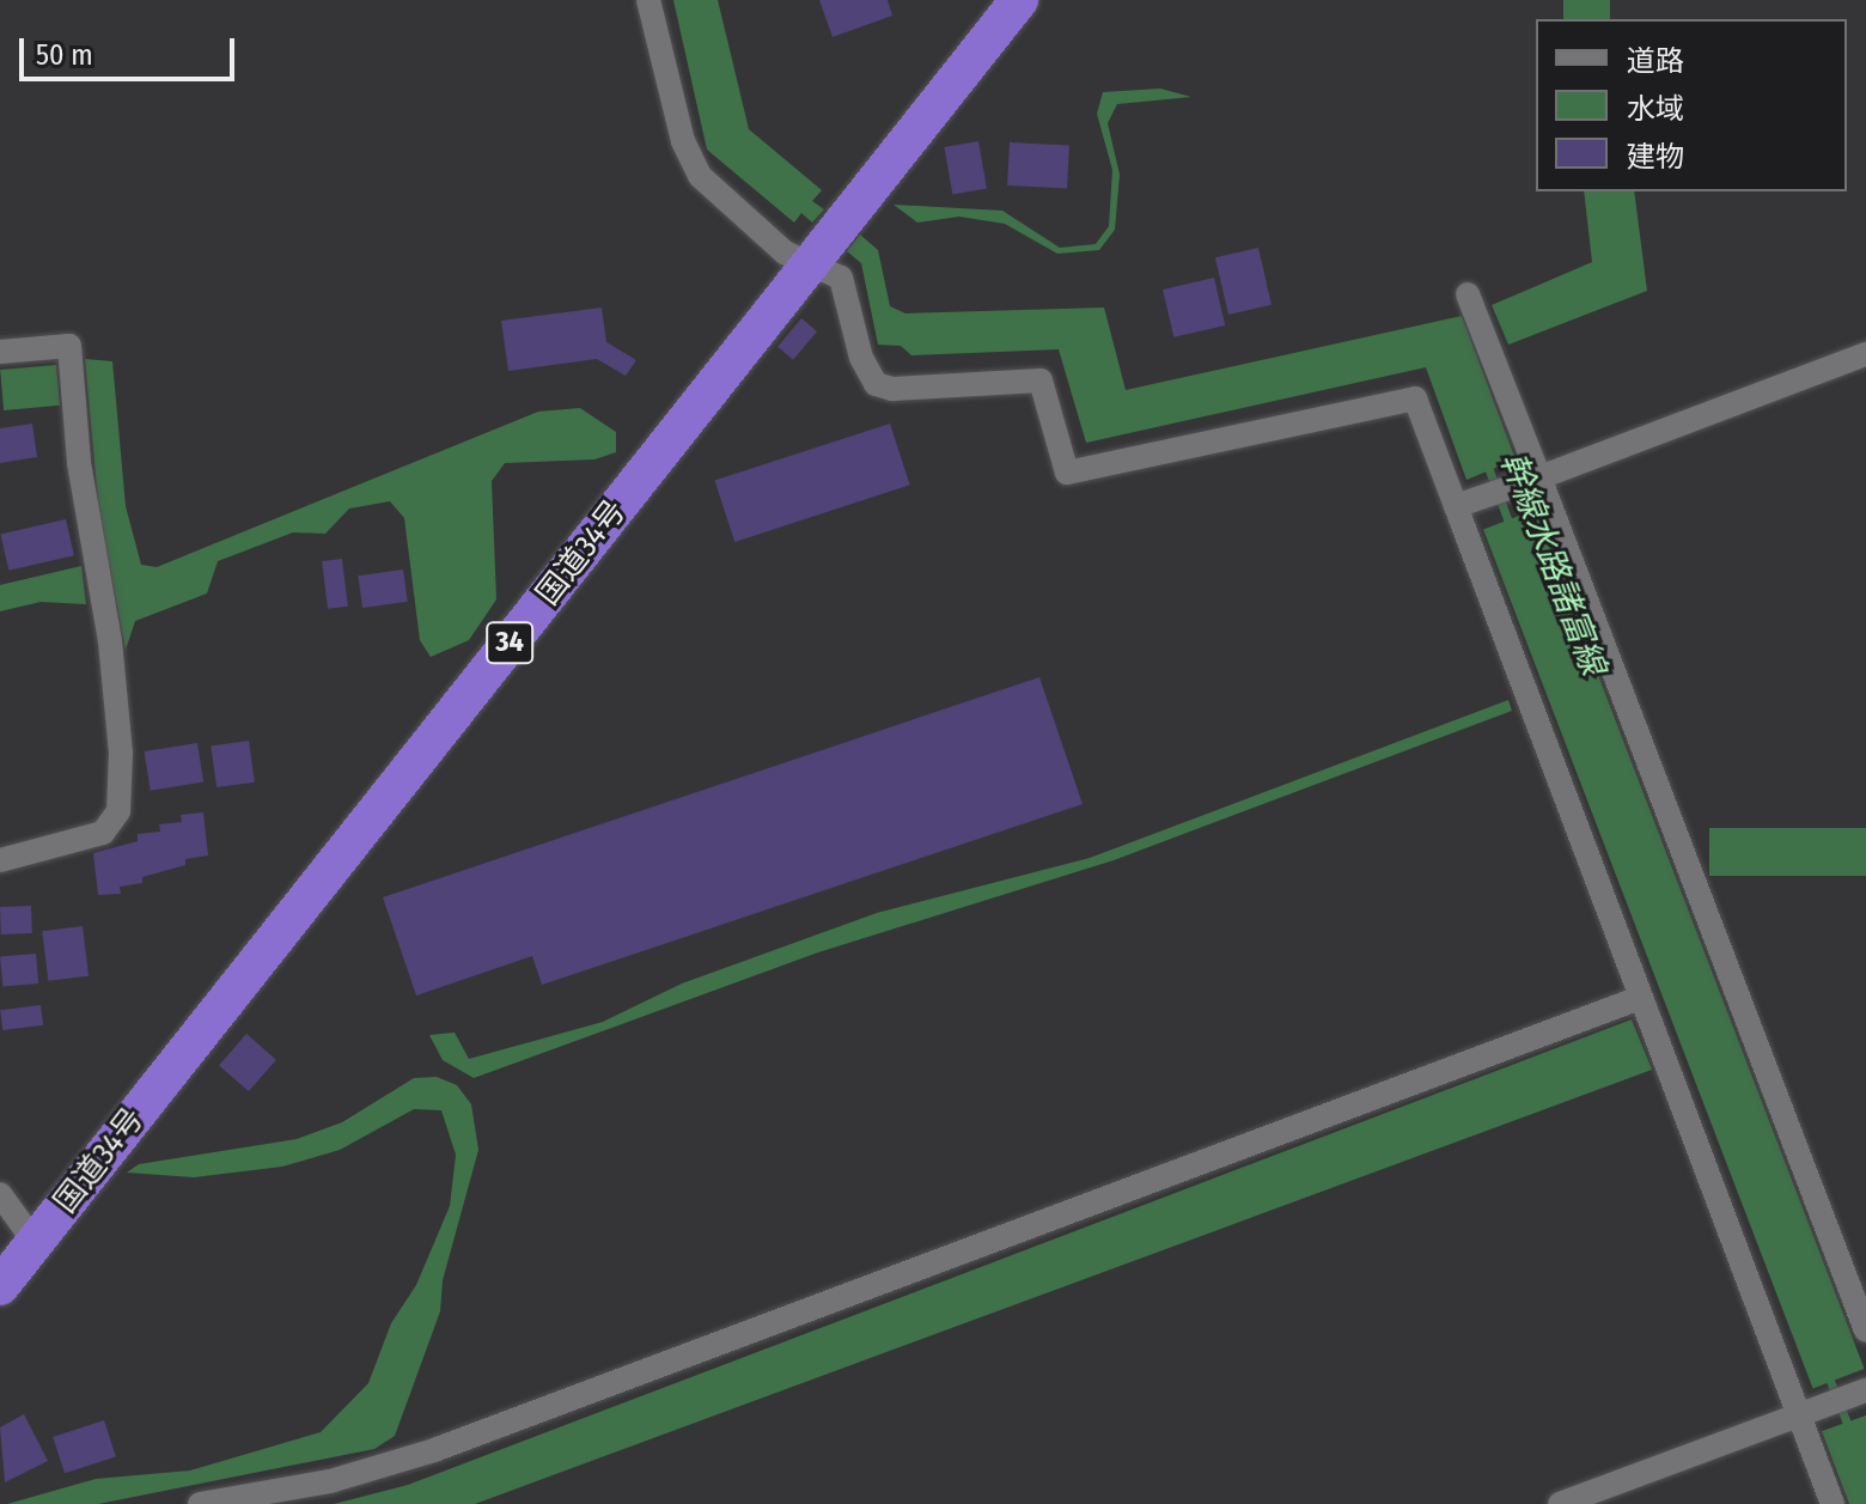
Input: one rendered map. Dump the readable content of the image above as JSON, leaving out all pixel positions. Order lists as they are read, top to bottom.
{
  "streets": {
    "highway": ["国道34号", "34"]
  },
  "water": ["幹線水路諸富線"],
  "legend": ["道路", "水域", "建物"],
  "scale_bar": "50 m"
}
